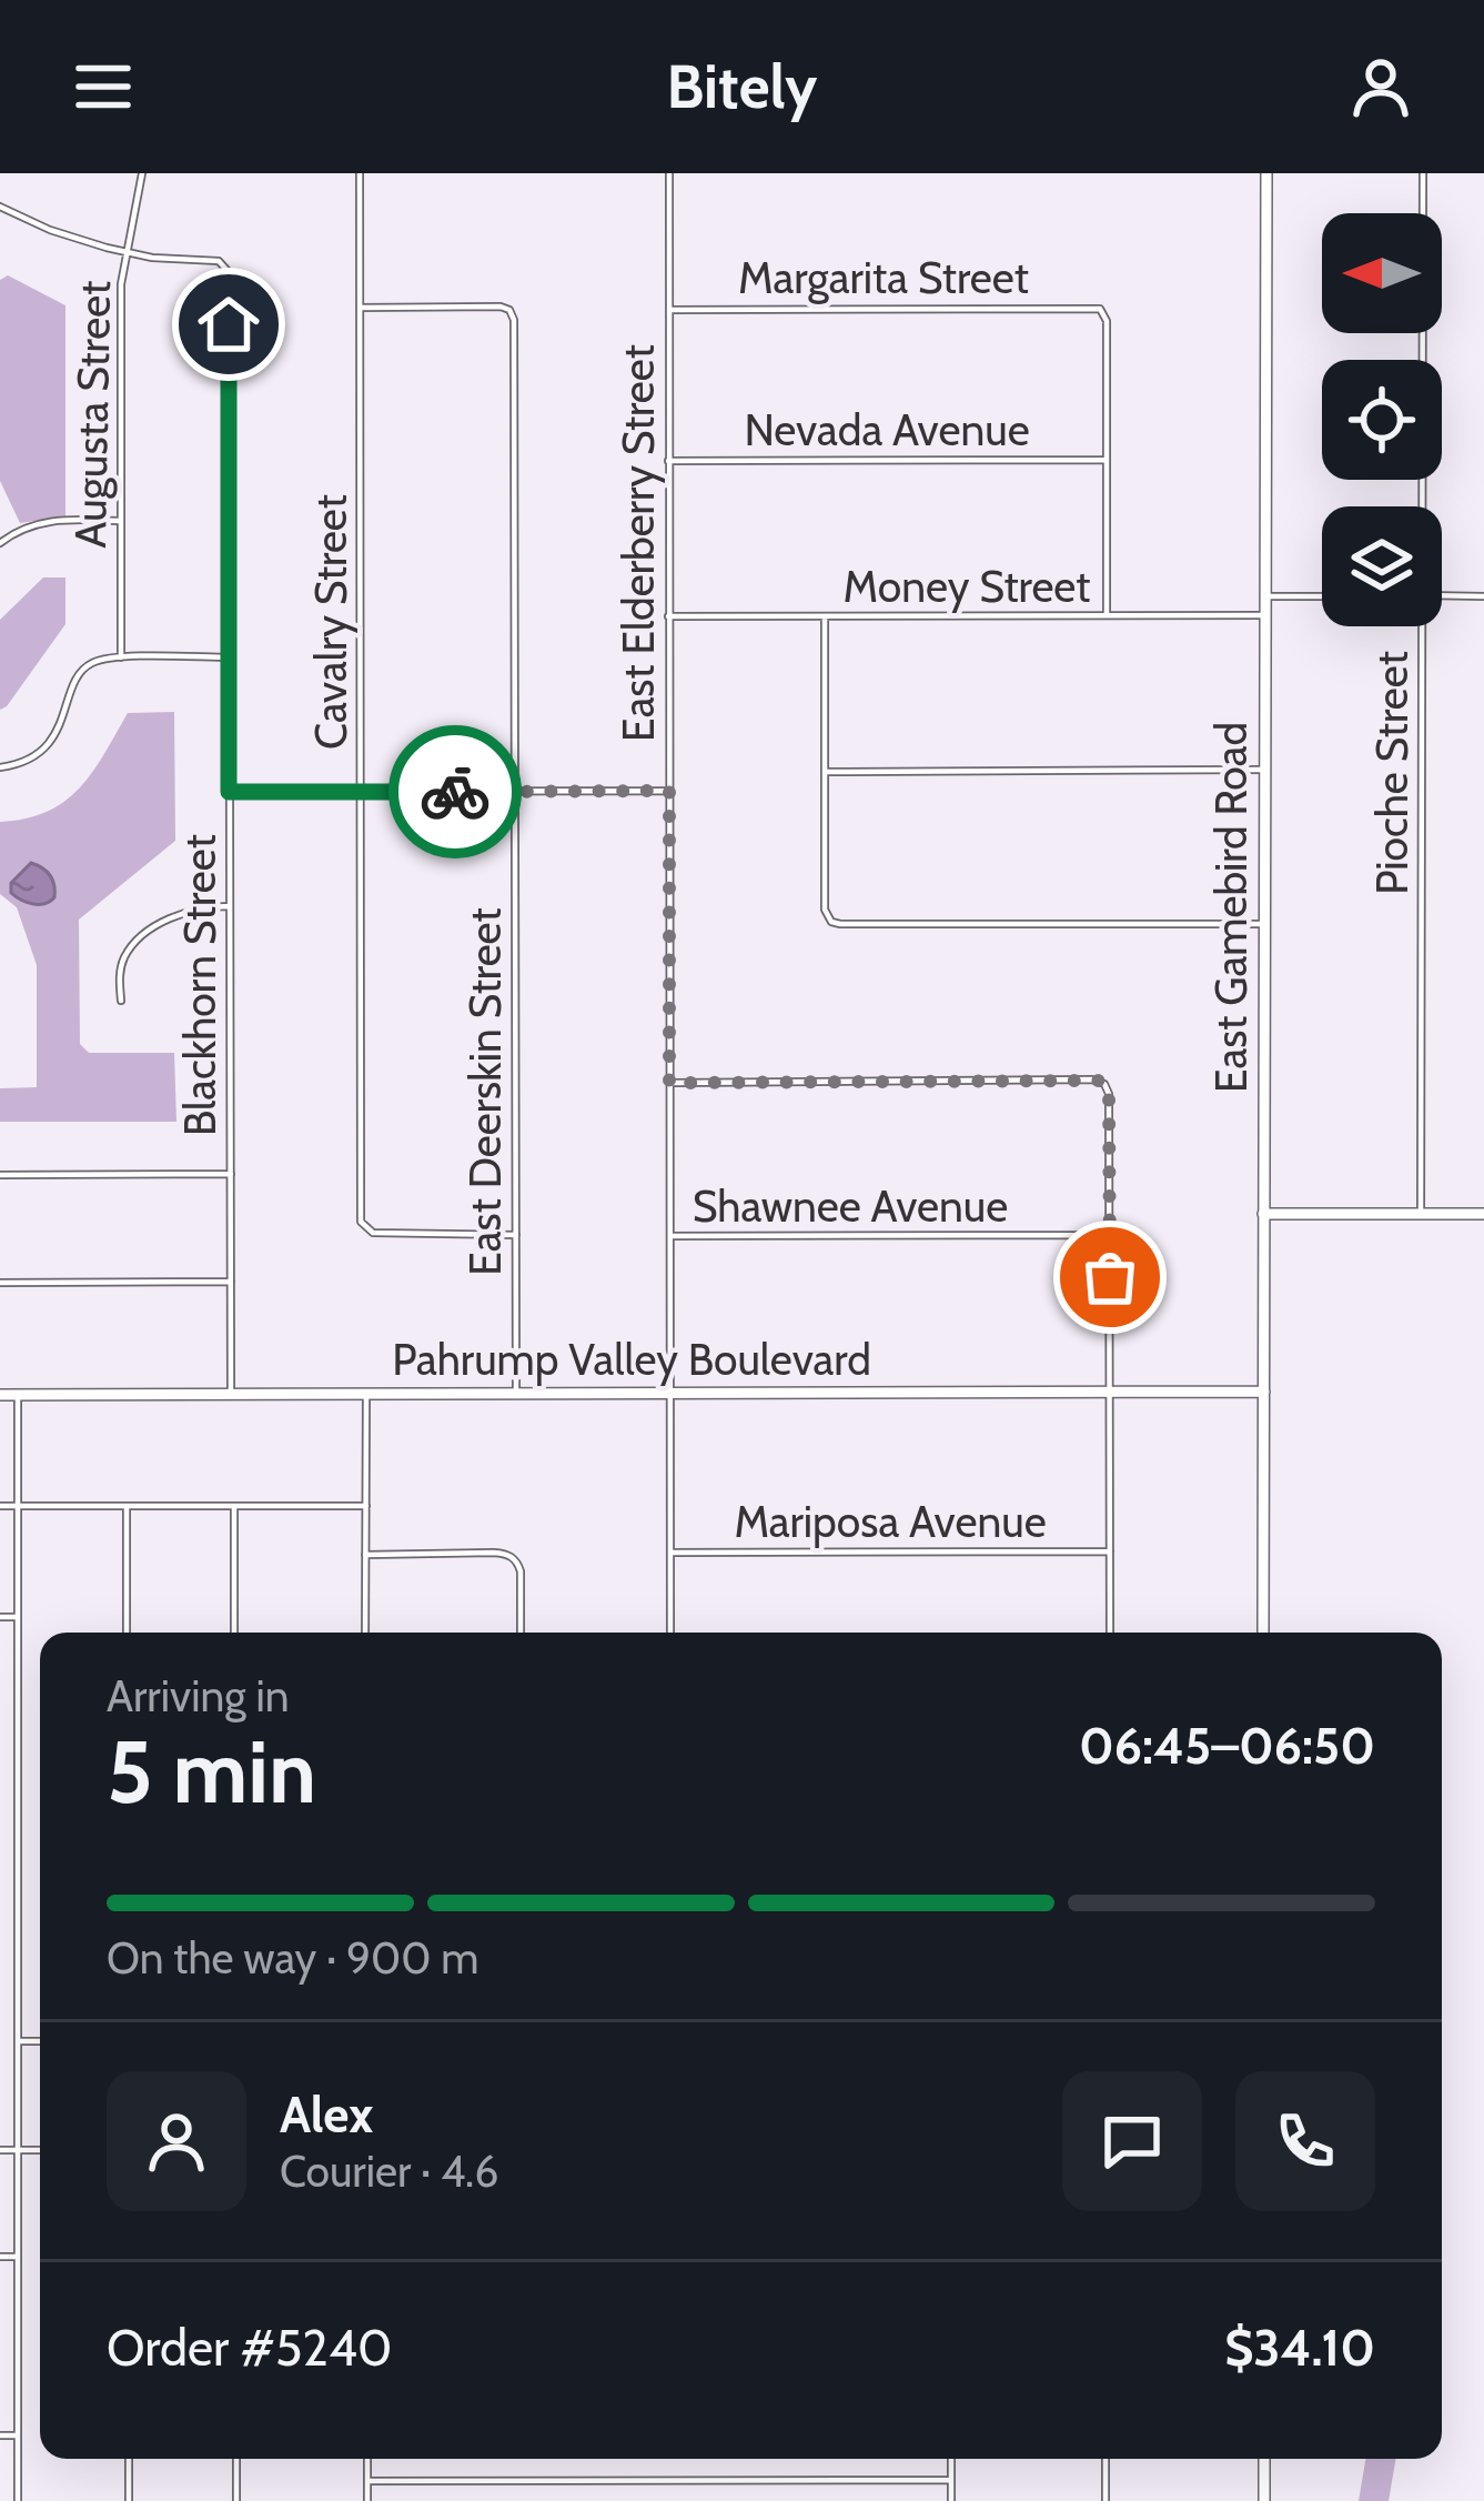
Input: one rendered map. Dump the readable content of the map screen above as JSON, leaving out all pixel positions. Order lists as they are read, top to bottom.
{
  "streets": {
    "main road": ["East Gamebird Road", "Pahrump Valley Boulevard"],
    "street": [
      "Margarita Street",
      "Augusta Street",
      "Nevada Avenue",
      "East Elderberry Street",
      "Money Street",
      "Cavalry Street",
      "Pioche Street",
      "Blackhorn Street",
      "East Deerskin Street",
      "Shawnee Avenue",
      "Mariposa Avenue"
    ]
  },
  "crossings": [
    ["Margarita Street", "Nevada Avenue"],
    ["Margarita Street", "East Elderberry Street"],
    ["Augusta Street", "Blackhorn Street"],
    ["Nevada Avenue", "East Elderberry Street"],
    ["East Elderberry Street", "Money Street"],
    ["East Elderberry Street", "Shawnee Avenue"],
    ["East Elderberry Street", "Pahrump Valley Boulevard"],
    ["East Elderberry Street", "Mariposa Avenue"],
    ["Money Street", "East Gamebird Road"],
    ["Cavalry Street", "East Deerskin Street"],
    ["East Gamebird Road", "Pahrump Valley Boulevard"],
    ["Blackhorn Street", "Pahrump Valley Boulevard"],
    ["East Deerskin Street", "Pahrump Valley Boulevard"]
  ],
  "north": "left",
  "page": {
    "header": "Bitely",
    "heading": ["5 min", "Arriving in", "06:45–06:50"],
    "panel": [
      "Alex",
      "Courier · 4.6",
      "Order #5240",
      "$34.10"
    ],
    "bar": "On the way · 900 m"
  }
}
